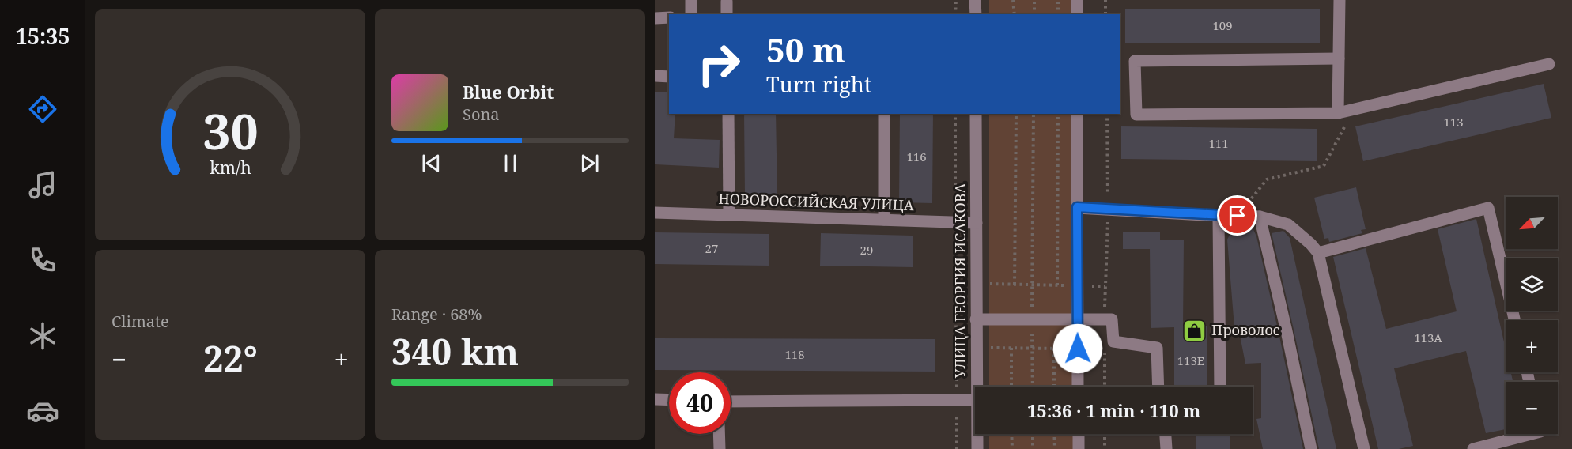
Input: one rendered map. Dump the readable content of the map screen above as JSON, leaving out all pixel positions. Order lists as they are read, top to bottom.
{
  "streets": {
    "street": ["НОВОРОССИЙСКАЯ УЛИЦА", "УЛИЦА ГЕОРГИЯ ИСАКОВА"]
  },
  "crossings": [
    ["НОВОРОССИЙСКАЯ УЛИЦА", "УЛИЦА ГЕОРГИЯ ИСАКОВА"]
  ],
  "places": {
    "shop": ["Проволос"]
  },
  "house_numbers": [
    "109",
    "113",
    "111",
    "116",
    "27",
    "29",
    "113А",
    "118",
    "113Е"
  ],
  "north": "bottom left",
  "page": {
    "tabs": "15:35",
    "turn": ["50 m", "Turn right"],
    "song": ["Blue Orbit", "Sona"],
    "map_buttons": ["+", "−"],
    "tile": [
      "Climate",
      ["Range · 68%", "340 km"]
    ],
    "heat": ["−", "22°", "+"],
    "limit": "40",
    "trip": "15:36 · 1 min · 110 m",
    "gauge": ["30", "km/h"]
  }
}
